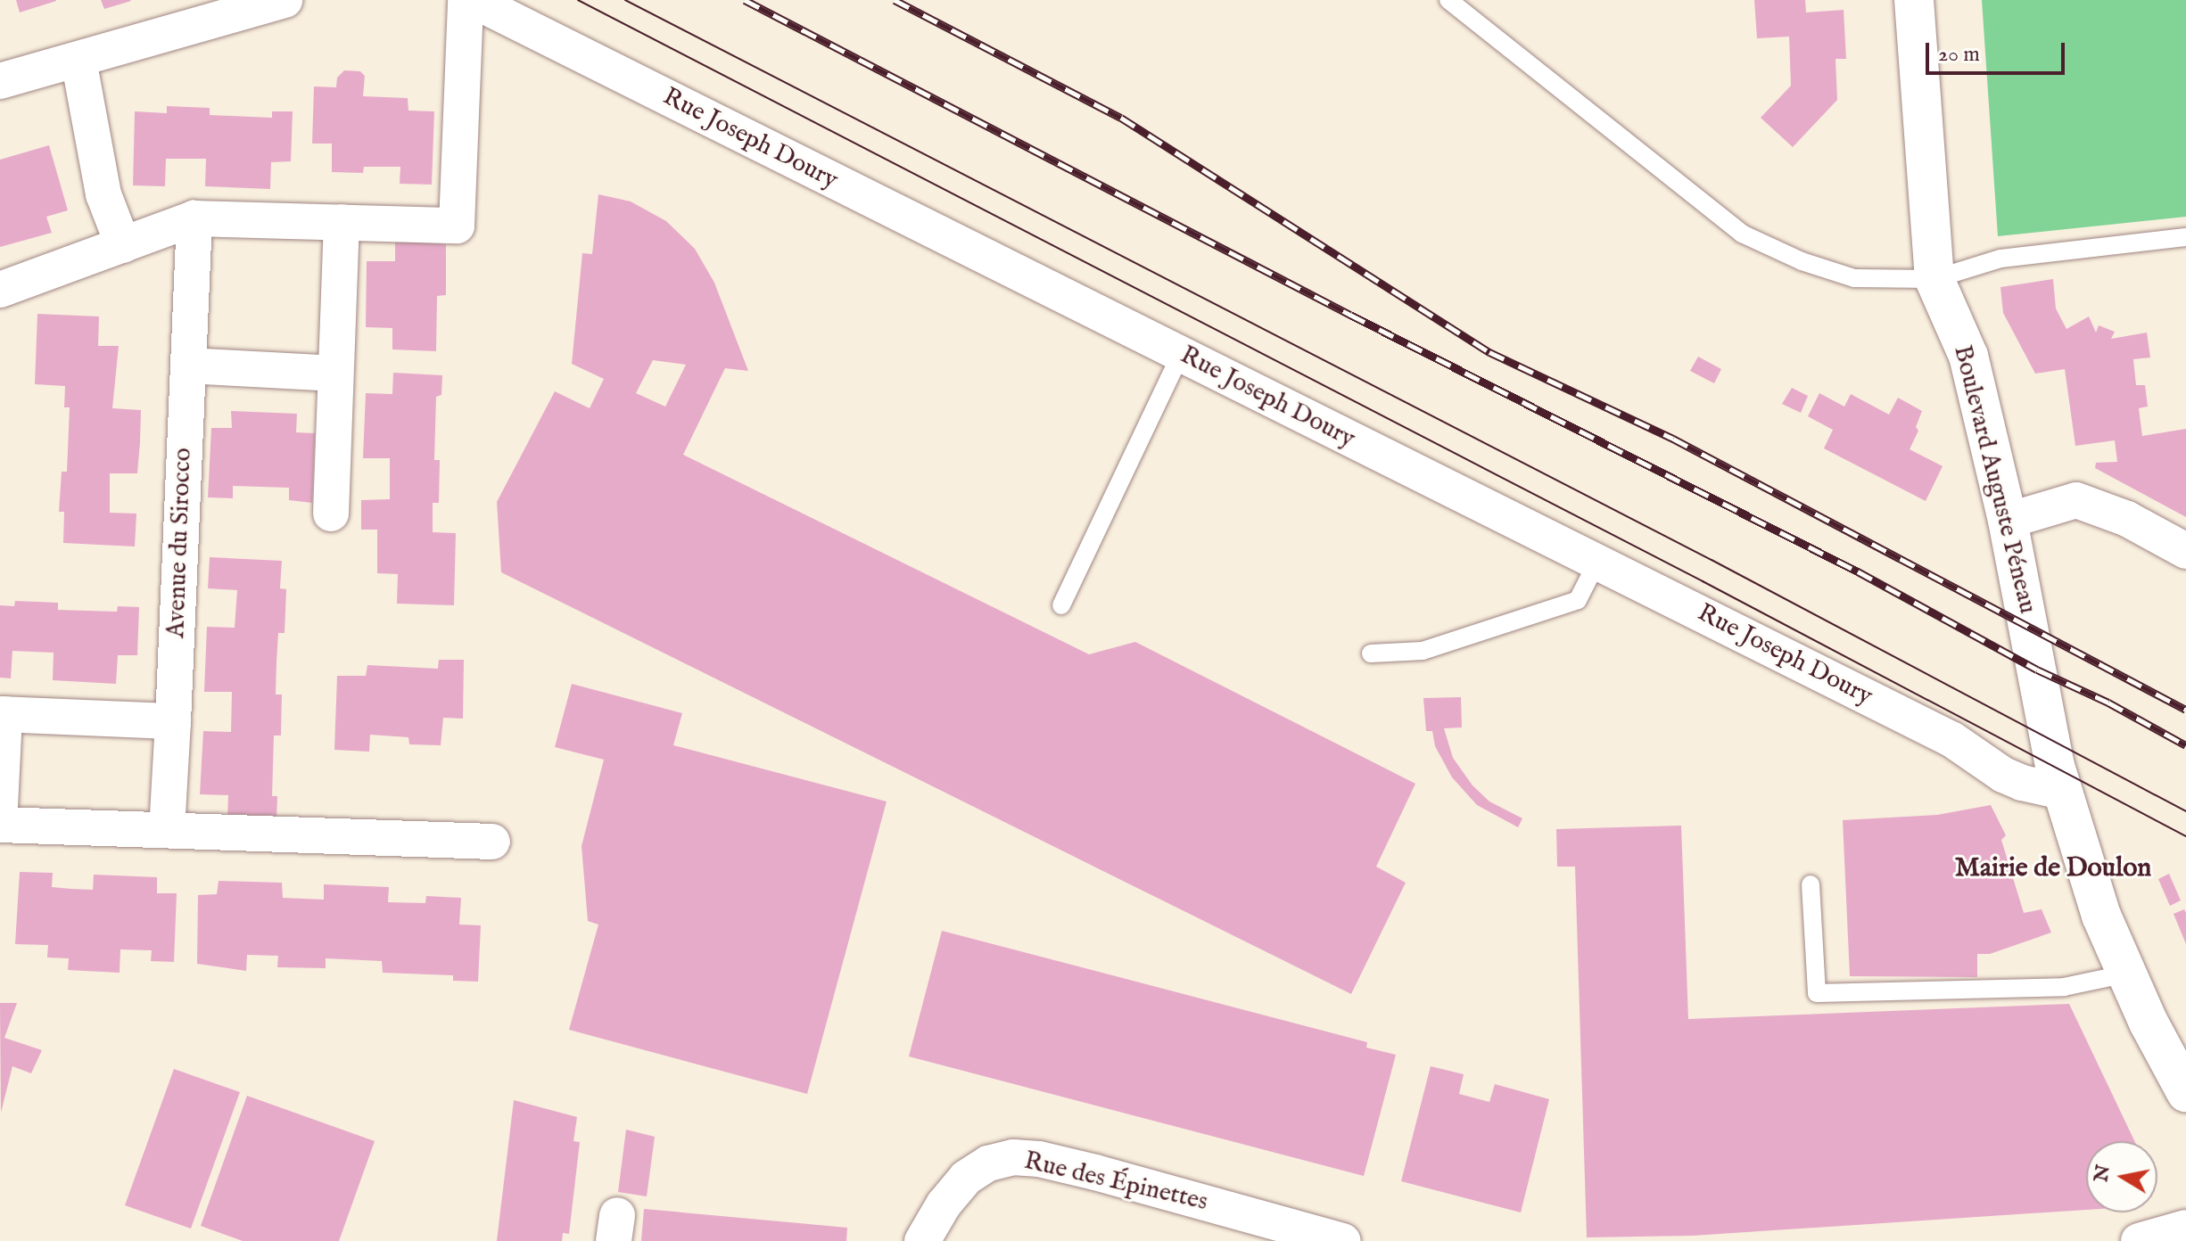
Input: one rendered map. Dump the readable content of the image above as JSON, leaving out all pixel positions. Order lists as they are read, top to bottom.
{
  "streets": {
    "street": [
      "Rue Joseph Doury",
      "Boulevard Auguste Péneau",
      "Avenue du Sirocco",
      "Rue des Épinettes"
    ]
  },
  "crossings": [
    ["Rue Joseph Doury", "Boulevard Auguste Péneau"]
  ],
  "districts": ["Mairie de Doulon"],
  "scale_bar": "20 m",
  "north": "left"
}
